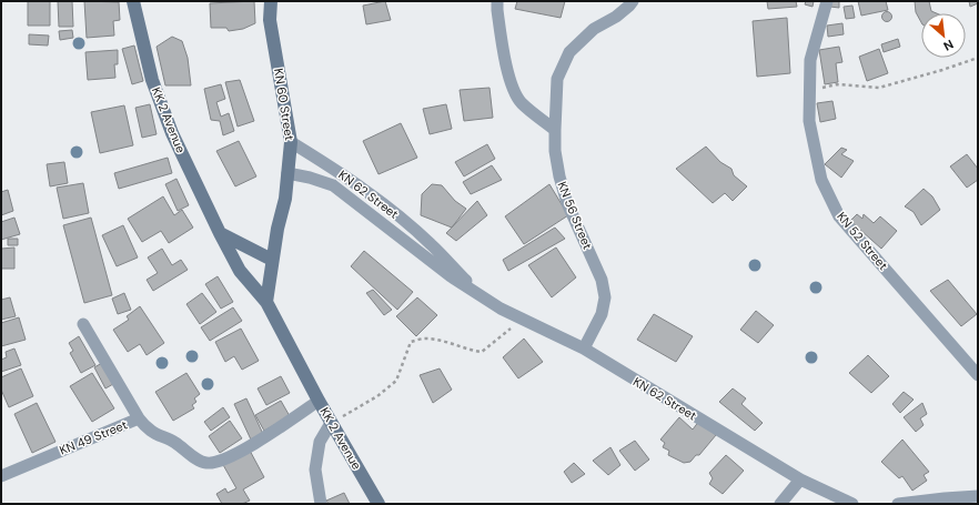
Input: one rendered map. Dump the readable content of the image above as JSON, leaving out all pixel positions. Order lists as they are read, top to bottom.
{
  "streets": {
    "main road": ["KN 60 Street", "KK 2 Avenue"],
    "street": [
      "KN 62 Street",
      "KN 56 Street",
      "KN 52 Street",
      "KN 49 Street"
    ]
  },
  "crossings": [
    ["KN 60 Street", "KN 62 Street"],
    ["KK 2 Avenue", "KN 49 Street"],
    ["KN 62 Street", "KN 56 Street"]
  ],
  "north": "bottom right"
}
